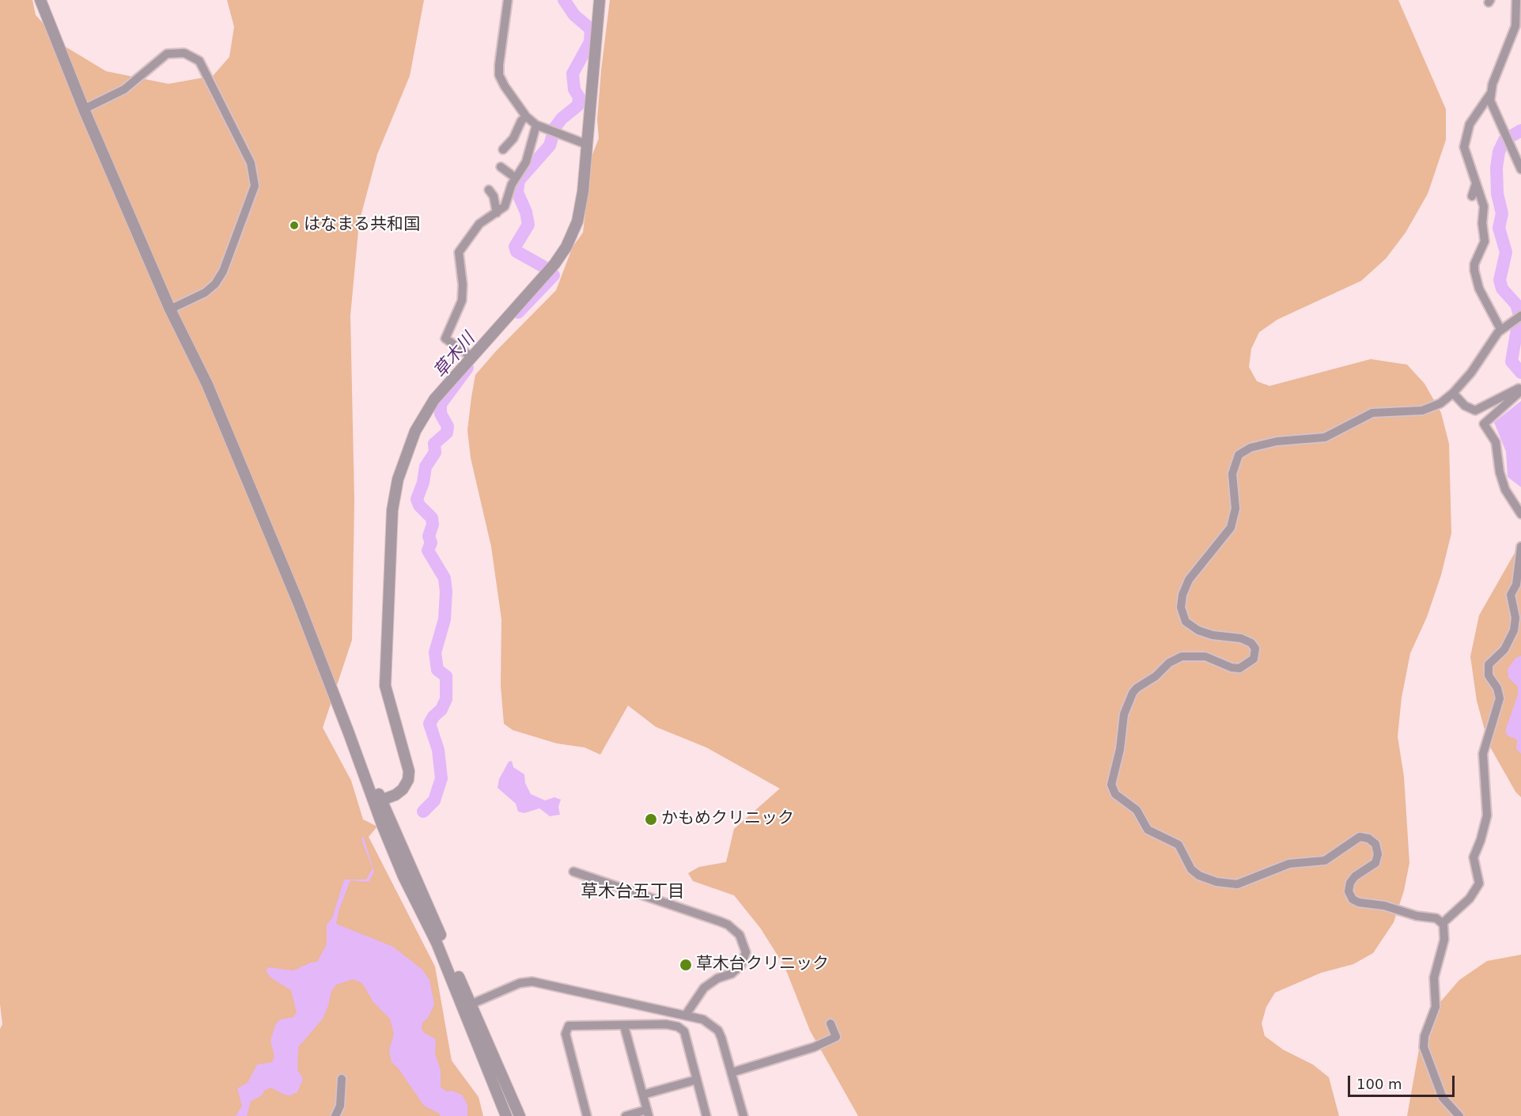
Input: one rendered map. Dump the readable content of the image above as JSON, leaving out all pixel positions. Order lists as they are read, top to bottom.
{
  "districts": ["草木台五丁目"],
  "water": ["草木川"],
  "places": ["はなまる共和国", "かもめクリニック", "草木台クリニック"],
  "scale_bar": "100 m"
}
